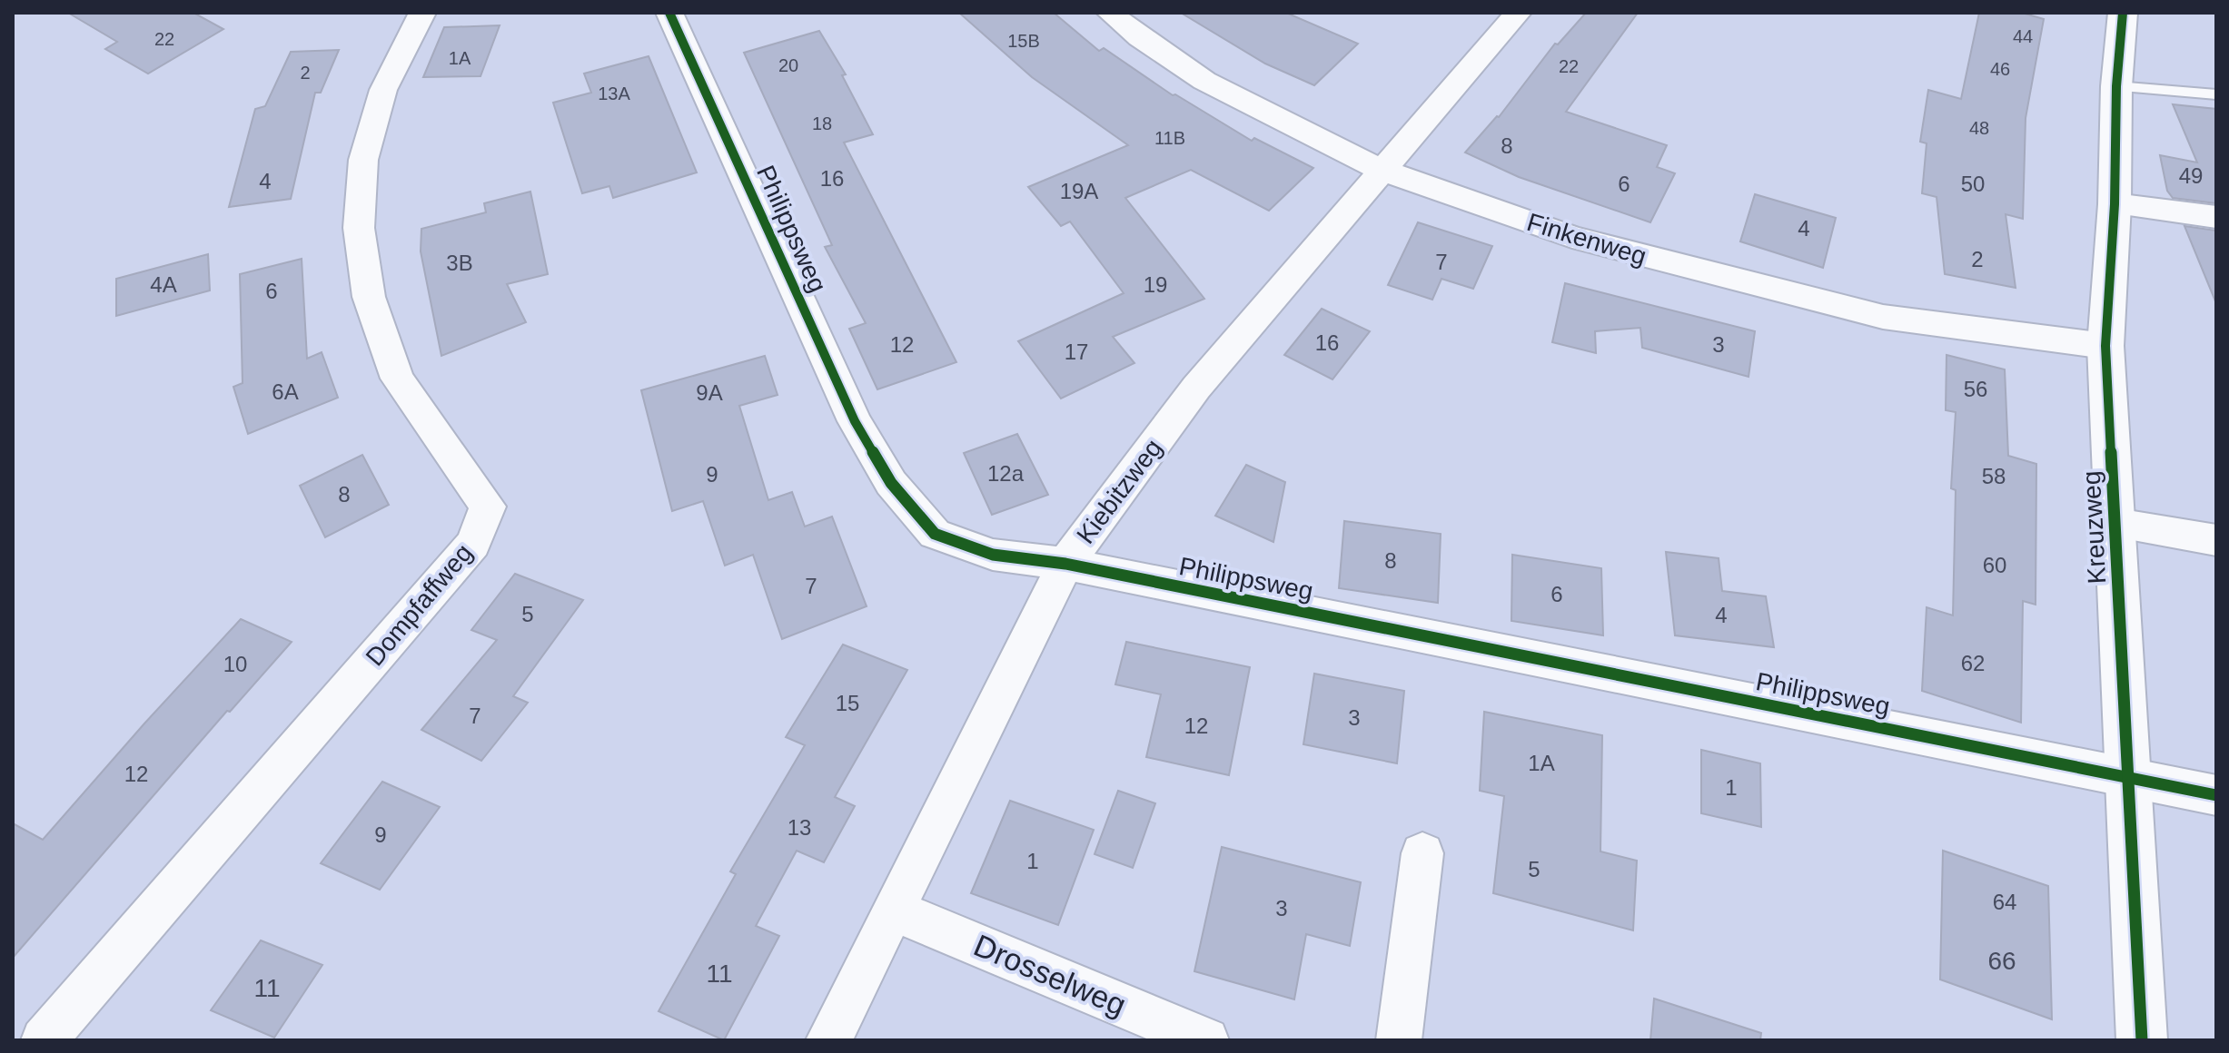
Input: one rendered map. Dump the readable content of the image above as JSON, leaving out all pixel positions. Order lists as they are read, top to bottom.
{
  "streets": {
    "street": [
      "Philippsweg",
      "Finkenweg",
      "Kiebitzweg",
      "Kreuzweg",
      "Dompfaffweg",
      "Drosselweg"
    ]
  },
  "crossings": [
    ["Philippsweg", "Kiebitzweg"],
    ["Philippsweg", "Kreuzweg"],
    ["Finkenweg", "Kiebitzweg"],
    ["Finkenweg", "Kreuzweg"],
    ["Kiebitzweg", "Drosselweg"]
  ],
  "house_numbers": [
    "44",
    "22",
    "15B",
    "1A",
    "20",
    "22",
    "46",
    "2",
    "13A",
    "18",
    "48",
    "11B",
    "8",
    "49",
    "16",
    "4",
    "6",
    "50",
    "19A",
    "4",
    "2",
    "7",
    "3B",
    "4A",
    "19",
    "6",
    "16",
    "12",
    "3",
    "17",
    "56",
    "6A",
    "9A",
    "12a",
    "9",
    "58",
    "8",
    "8",
    "60",
    "7",
    "6",
    "5",
    "4",
    "62",
    "10",
    "15",
    "7",
    "3",
    "12",
    "1A",
    "12",
    "1",
    "13",
    "9",
    "1",
    "5",
    "64",
    "3",
    "66",
    "11",
    "11"
  ]
}
